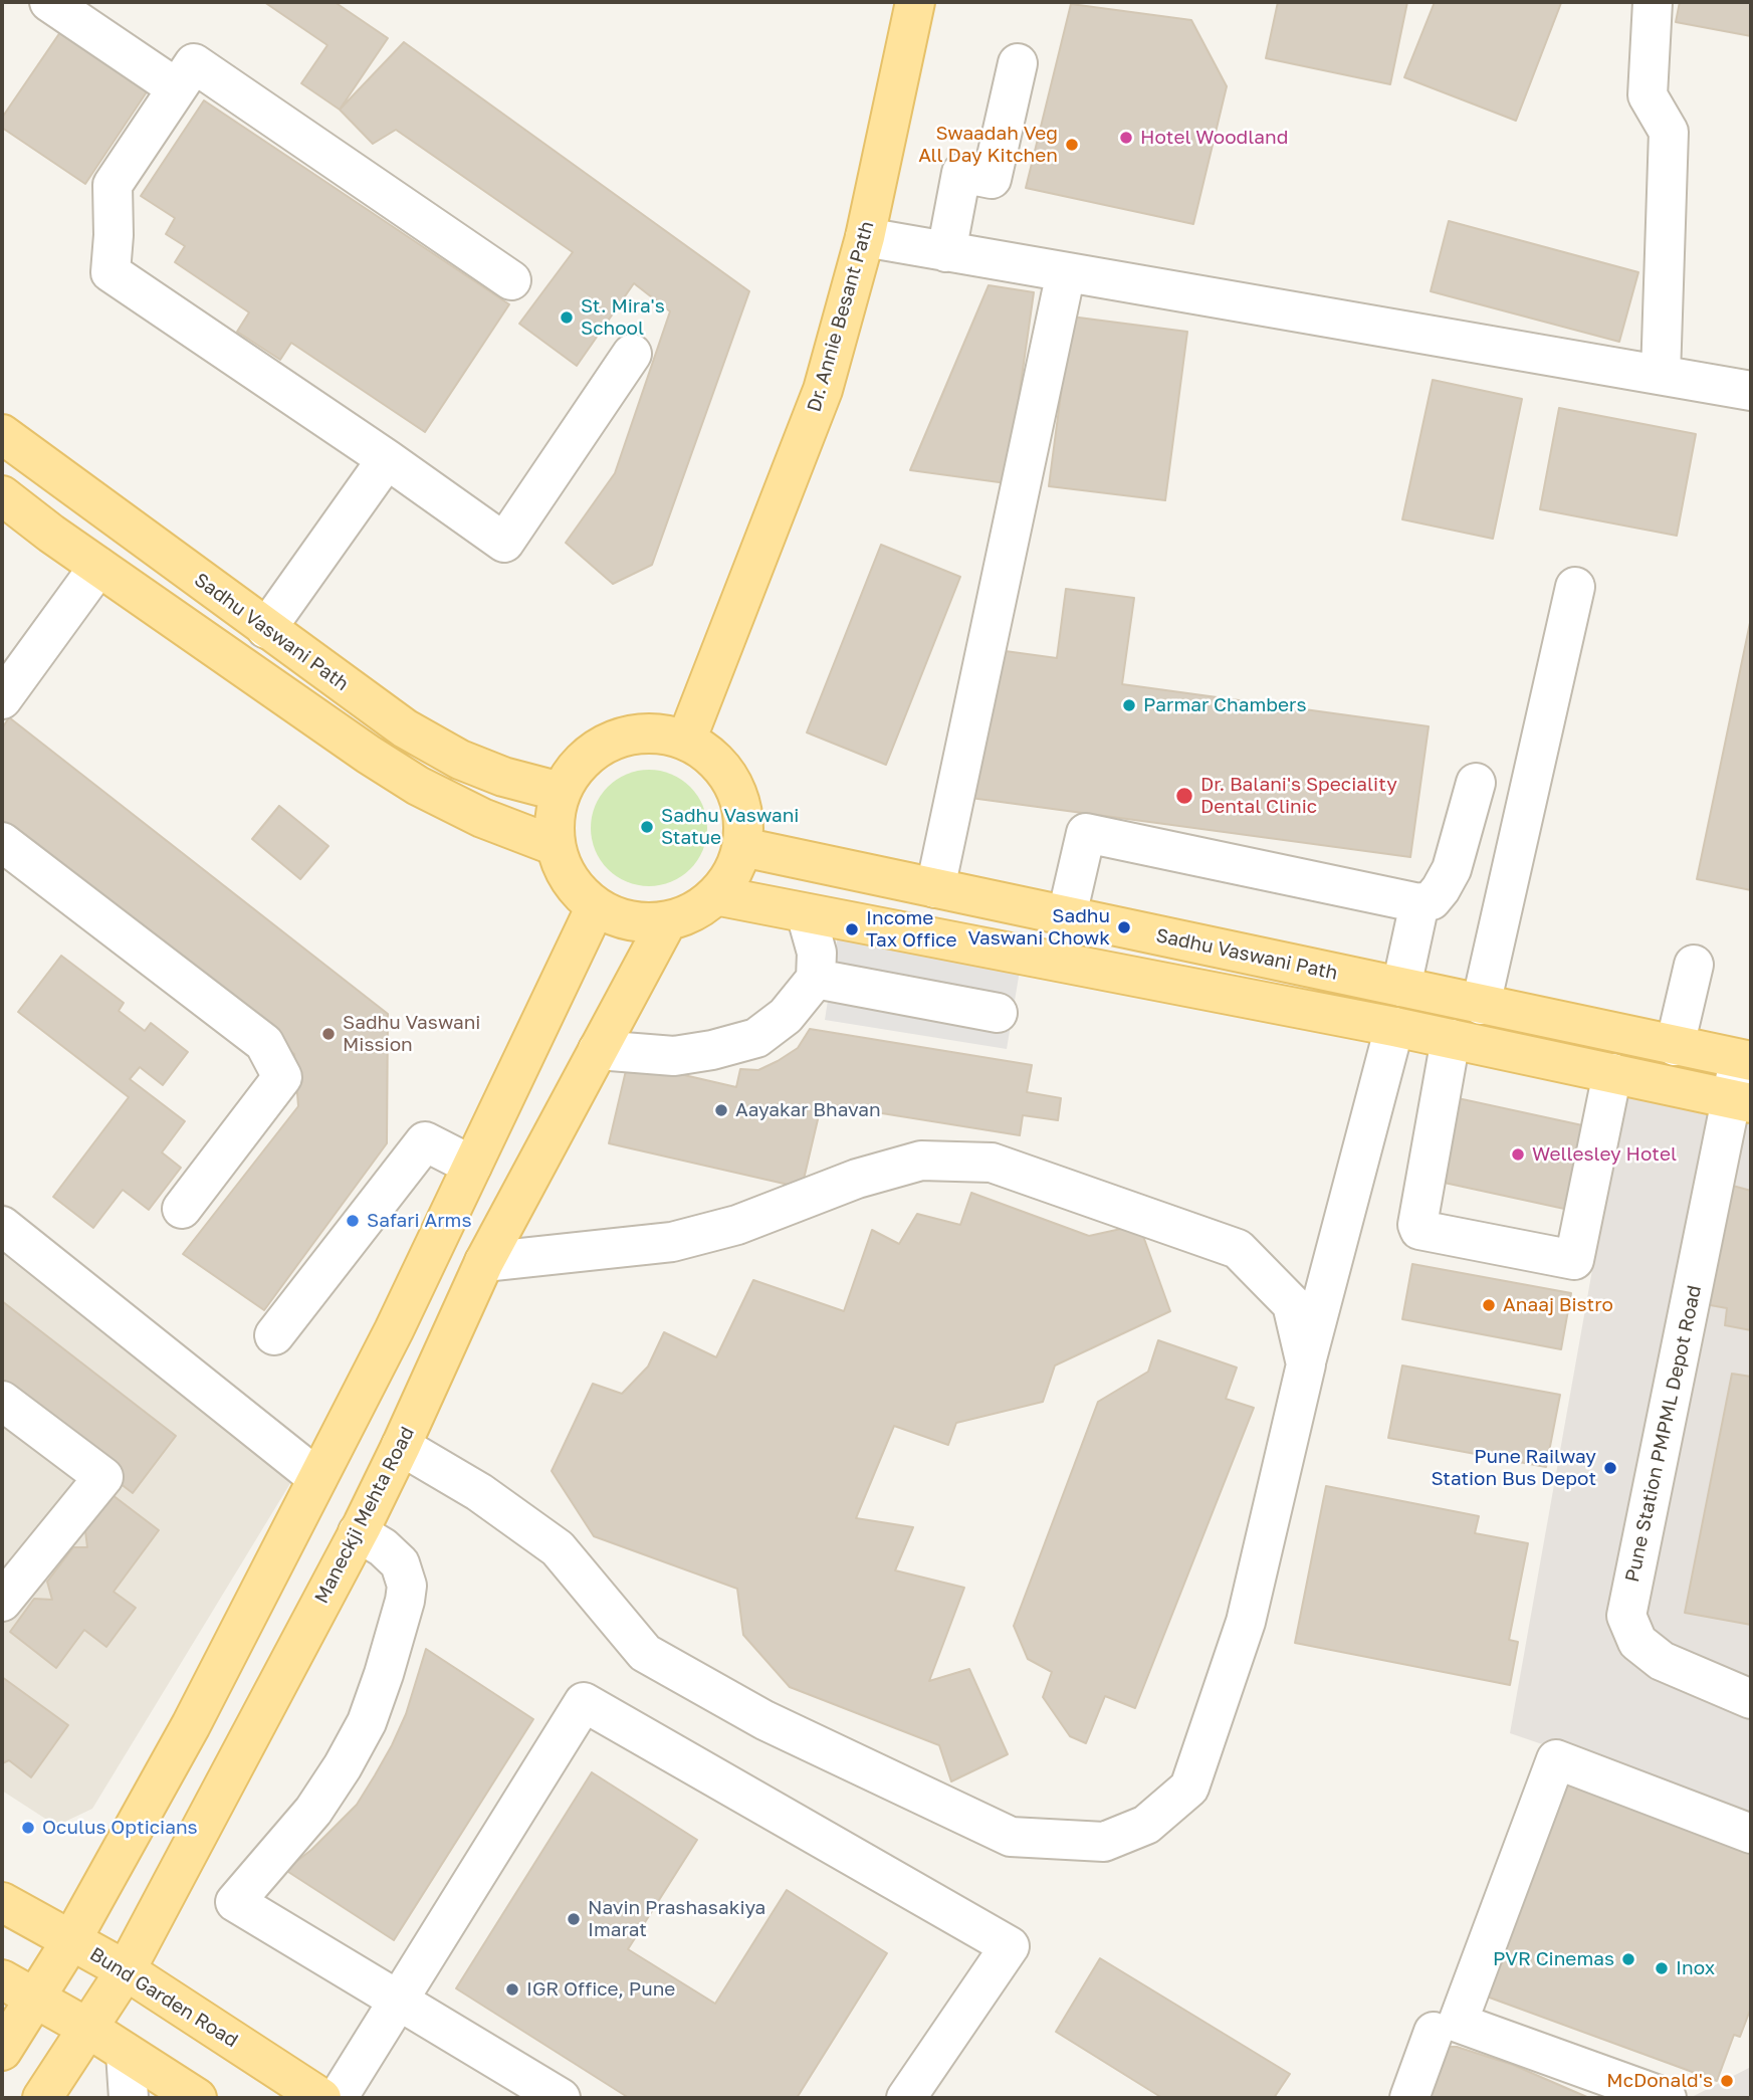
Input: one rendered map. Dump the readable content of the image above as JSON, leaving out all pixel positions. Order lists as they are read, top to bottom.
{
  "streets": {
    "main road": [
      "Dr. Annie Besant Path",
      "Sadhu Vaswani Path",
      "Maneckji Mehta Road",
      "Bund Garden Road"
    ],
    "street": ["Pune Station PMPML Depot Road"]
  },
  "crossings": [
    ["Dr. Annie Besant Path", "Sadhu Vaswani Path"],
    ["Dr. Annie Besant Path", "Maneckji Mehta Road"],
    ["Sadhu Vaswani Path", "Pune Station PMPML Depot Road"],
    ["Sadhu Vaswani Path", "Maneckji Mehta Road"],
    ["Maneckji Mehta Road", "Bund Garden Road"]
  ],
  "places": [
    "Hotel Woodland",
    "Swaadah Veg All Day Kitchen",
    "St. Mira's School",
    "Parmar Chambers",
    "Dr. Balani's Speciality Dental Clinic",
    "Sadhu Vaswani Statue",
    "Sadhu Vaswani Chowk",
    "Income Tax Office",
    "Sadhu Vaswani Mission",
    "Aayakar Bhavan",
    "Wellesley Hotel",
    "Safari Arms",
    "Anaaj Bistro",
    "Pune Railway Station Bus Depot",
    "Oculus Opticians",
    "Navin Prashasakiya Imarat",
    "PVR Cinemas",
    "Inox",
    "IGR Office, Pune",
    "McDonald's"
  ]
}
